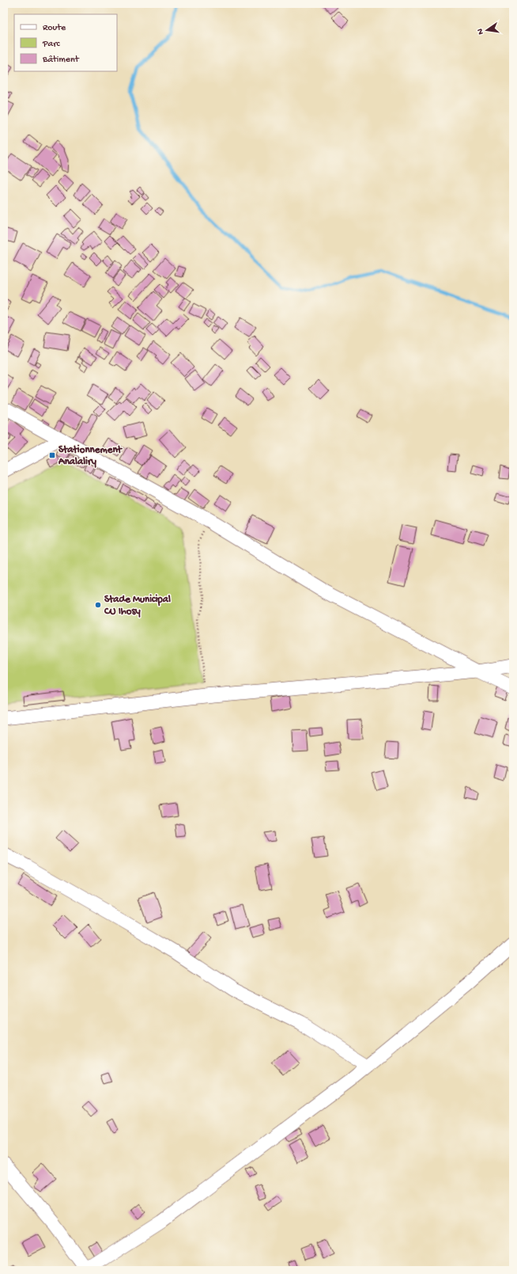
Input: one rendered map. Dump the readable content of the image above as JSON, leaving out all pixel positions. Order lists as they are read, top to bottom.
{
  "places": {
    "transit": ["Stationnement Analaliry"],
    "other": ["Stade Municipal CU Ihosy"]
  },
  "legend": ["Route", "Parc", "Bâtiment"],
  "north": "left"
}
